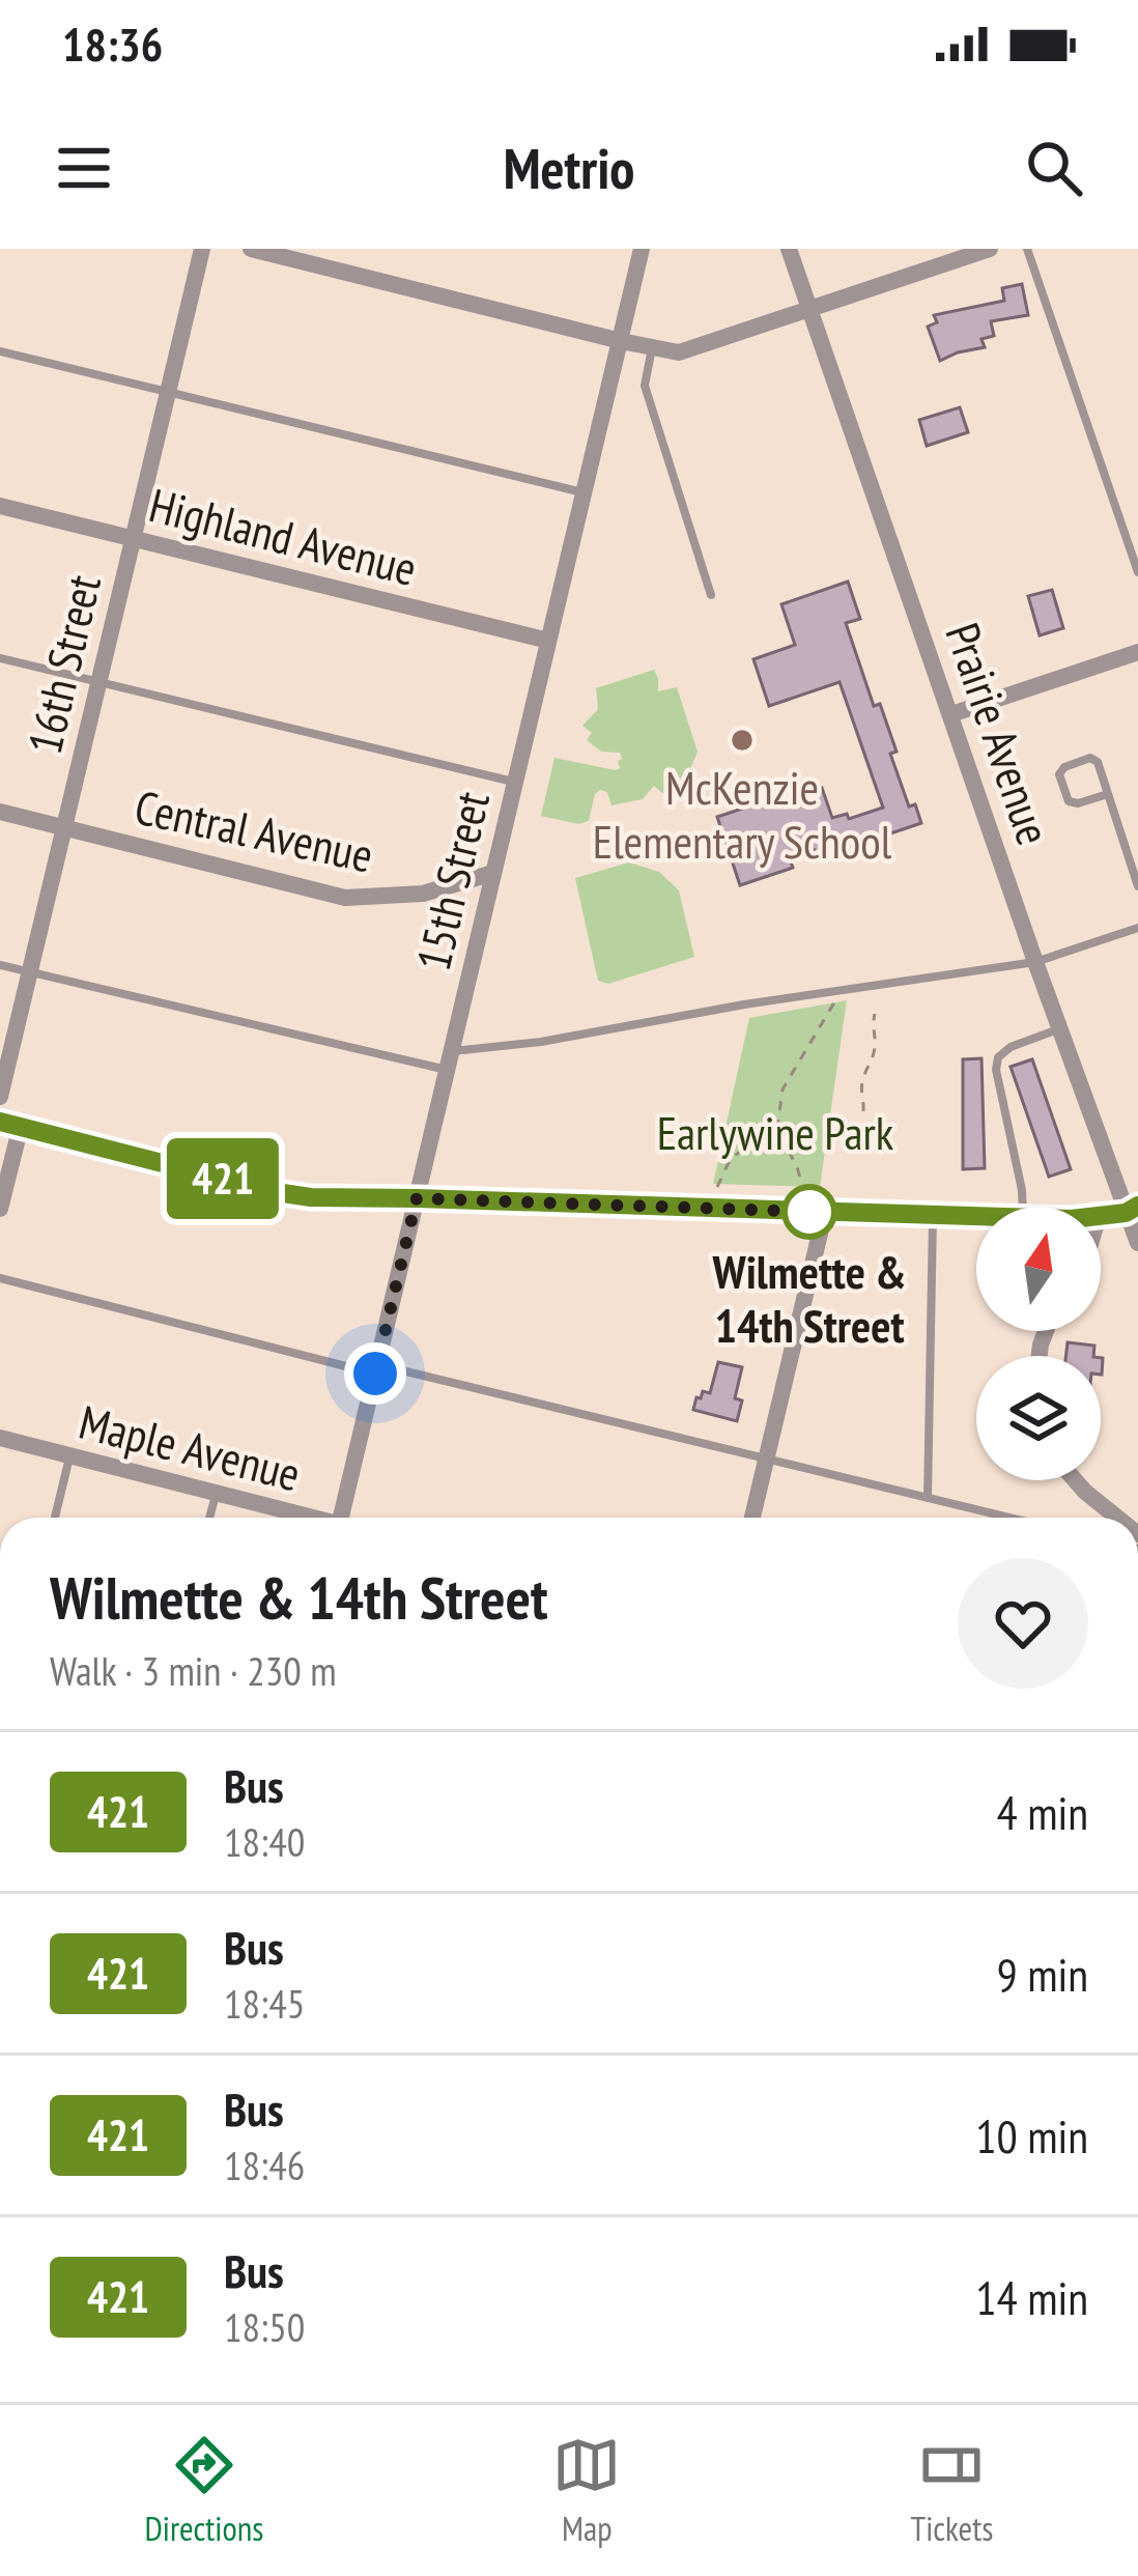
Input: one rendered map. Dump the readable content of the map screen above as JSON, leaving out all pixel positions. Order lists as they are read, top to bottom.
{
  "streets": {
    "street": [
      "Highland Avenue",
      "16th Street",
      "Prairie Avenue",
      "Central Avenue",
      "15th Street",
      "Maple Avenue"
    ]
  },
  "crossings": [
    ["Highland Avenue", "16th Street"],
    ["Highland Avenue", "15th Street"],
    ["16th Street", "Central Avenue"],
    ["Central Avenue", "15th Street"]
  ],
  "parks": ["Earlywine Park"],
  "places": ["McKenzie Elementary School", "Wilmette & 14th Street"],
  "lines": ["bus line 421"],
  "north": "top",
  "page": {
    "status": "18:36",
    "header": "Metrio",
    "on_map": "421",
    "heading": ["Wilmette & 14th Street", "Walk · 3 min · 230 m"],
    "list": [
      {
        "mark": "421",
        "name": "Bus",
        "note": "18:40",
        "value": "4 min"
      },
      {
        "mark": "421",
        "name": "Bus",
        "note": "18:45",
        "value": "9 min"
      },
      {
        "mark": "421",
        "name": "Bus",
        "note": "18:46",
        "value": "10 min"
      },
      {
        "mark": "421",
        "name": "Bus",
        "note": "18:50",
        "value": "14 min"
      }
    ],
    "tabs": ["Directions", "Map", "Tickets"]
  }
}
